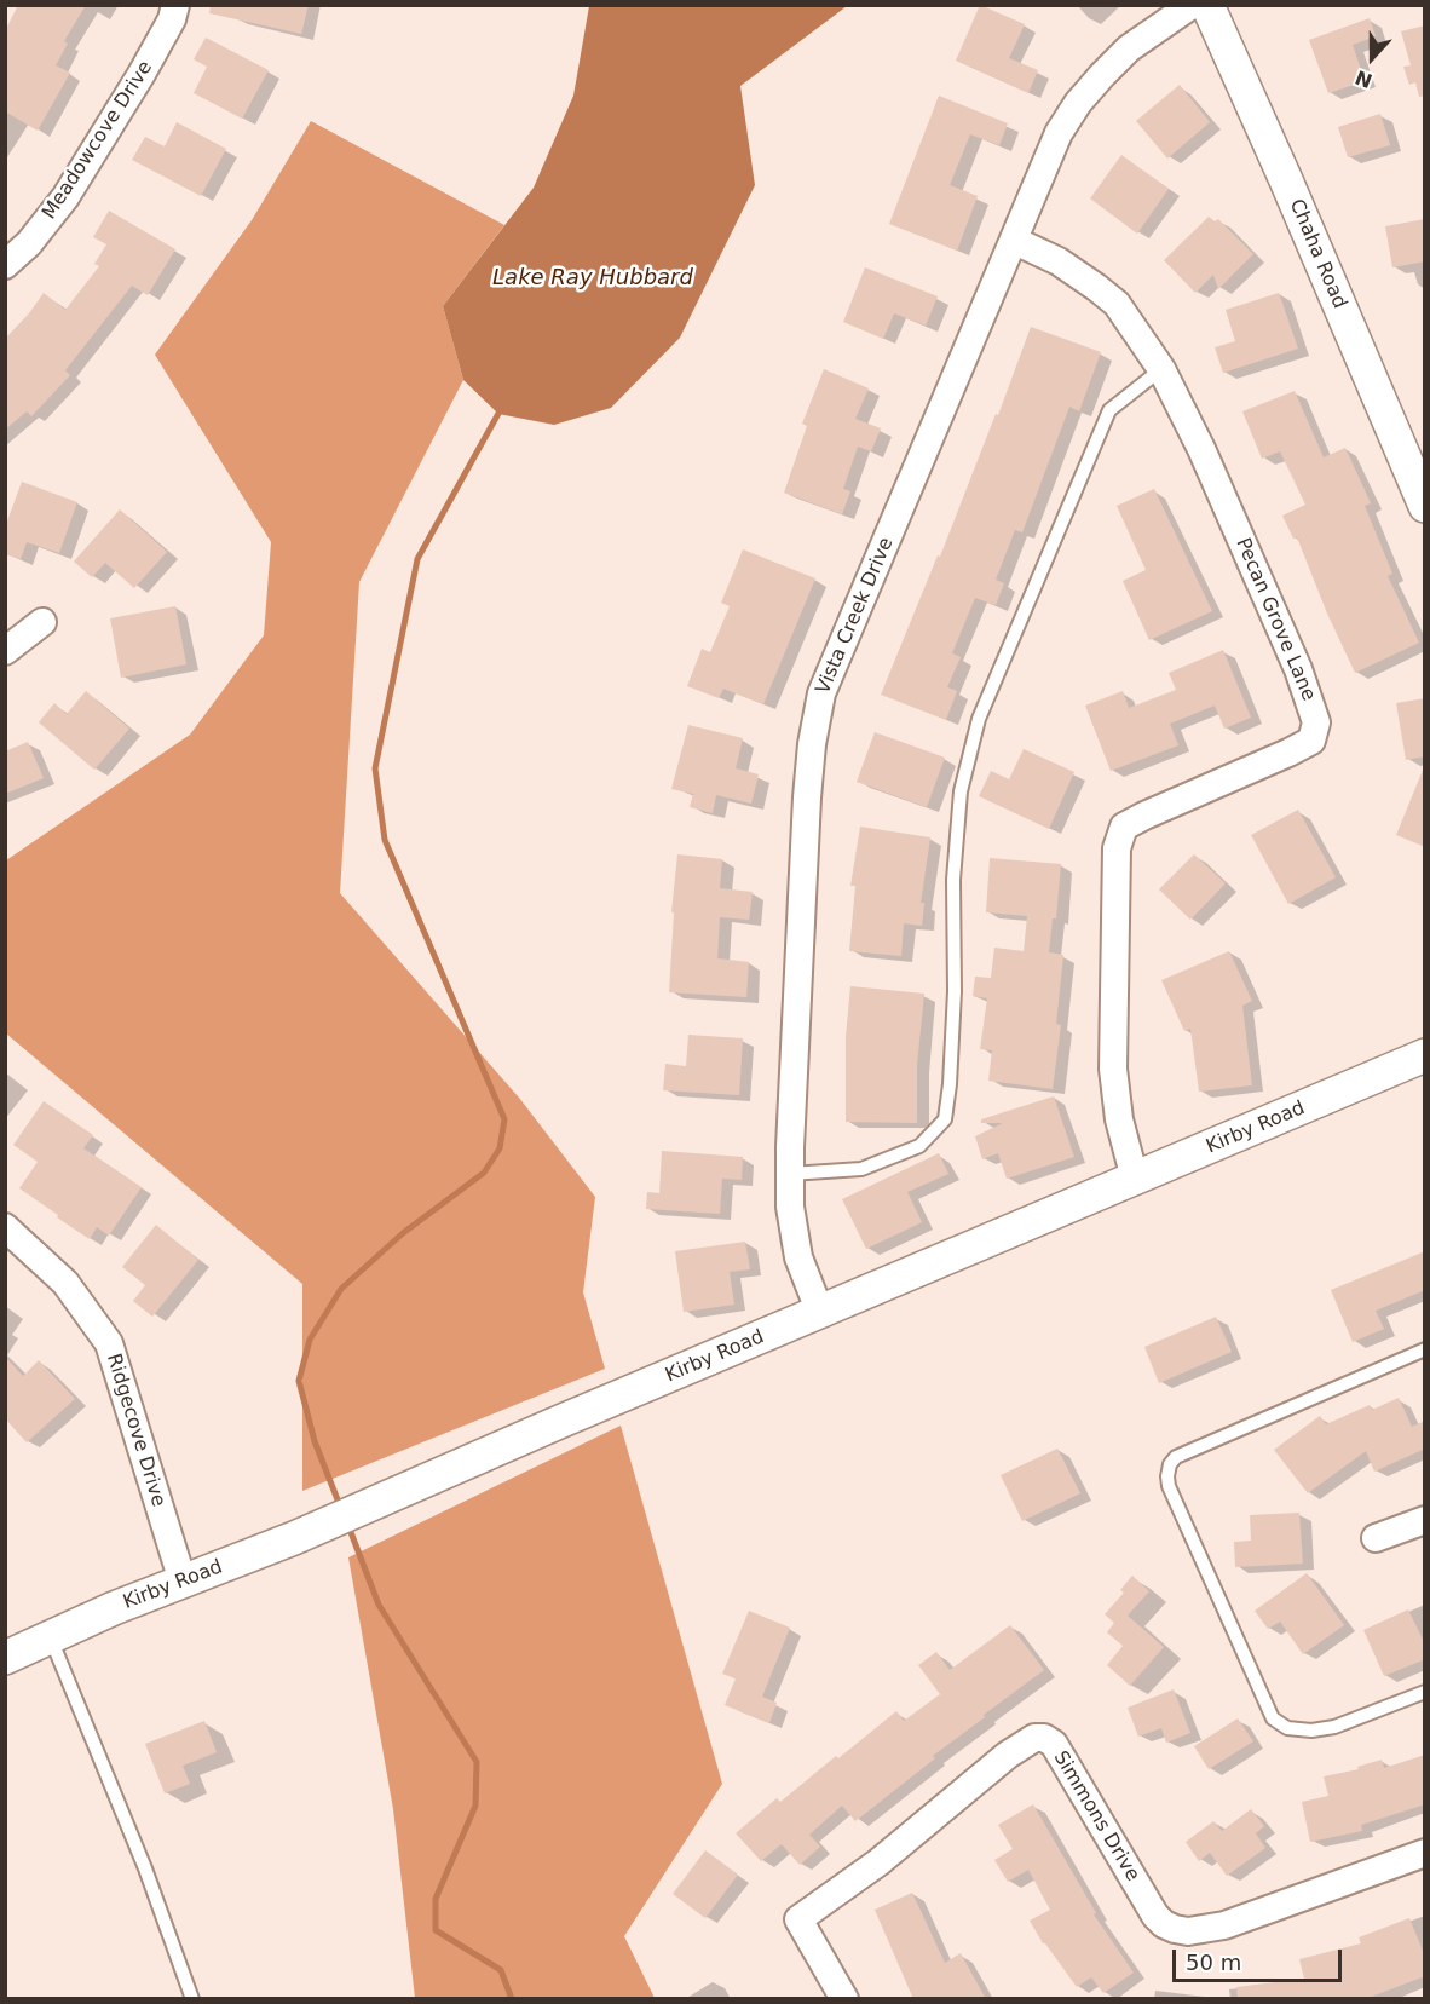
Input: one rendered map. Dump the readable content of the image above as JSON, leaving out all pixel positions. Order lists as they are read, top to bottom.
{
  "streets": {
    "street": [
      "Meadowcove Drive",
      "Chaha Road",
      "Vista Creek Drive",
      "Pecan Grove Lane",
      "Kirby Road",
      "Ridgecove Drive",
      "Simmons Drive"
    ]
  },
  "crossings": [
    ["Vista Creek Drive", "Pecan Grove Lane"],
    ["Vista Creek Drive", "Kirby Road"],
    ["Pecan Grove Lane", "Kirby Road"],
    ["Kirby Road", "Ridgecove Drive"]
  ],
  "water": ["Lake Ray Hubbard"],
  "scale_bar": "50 m",
  "north": "bottom"
}
